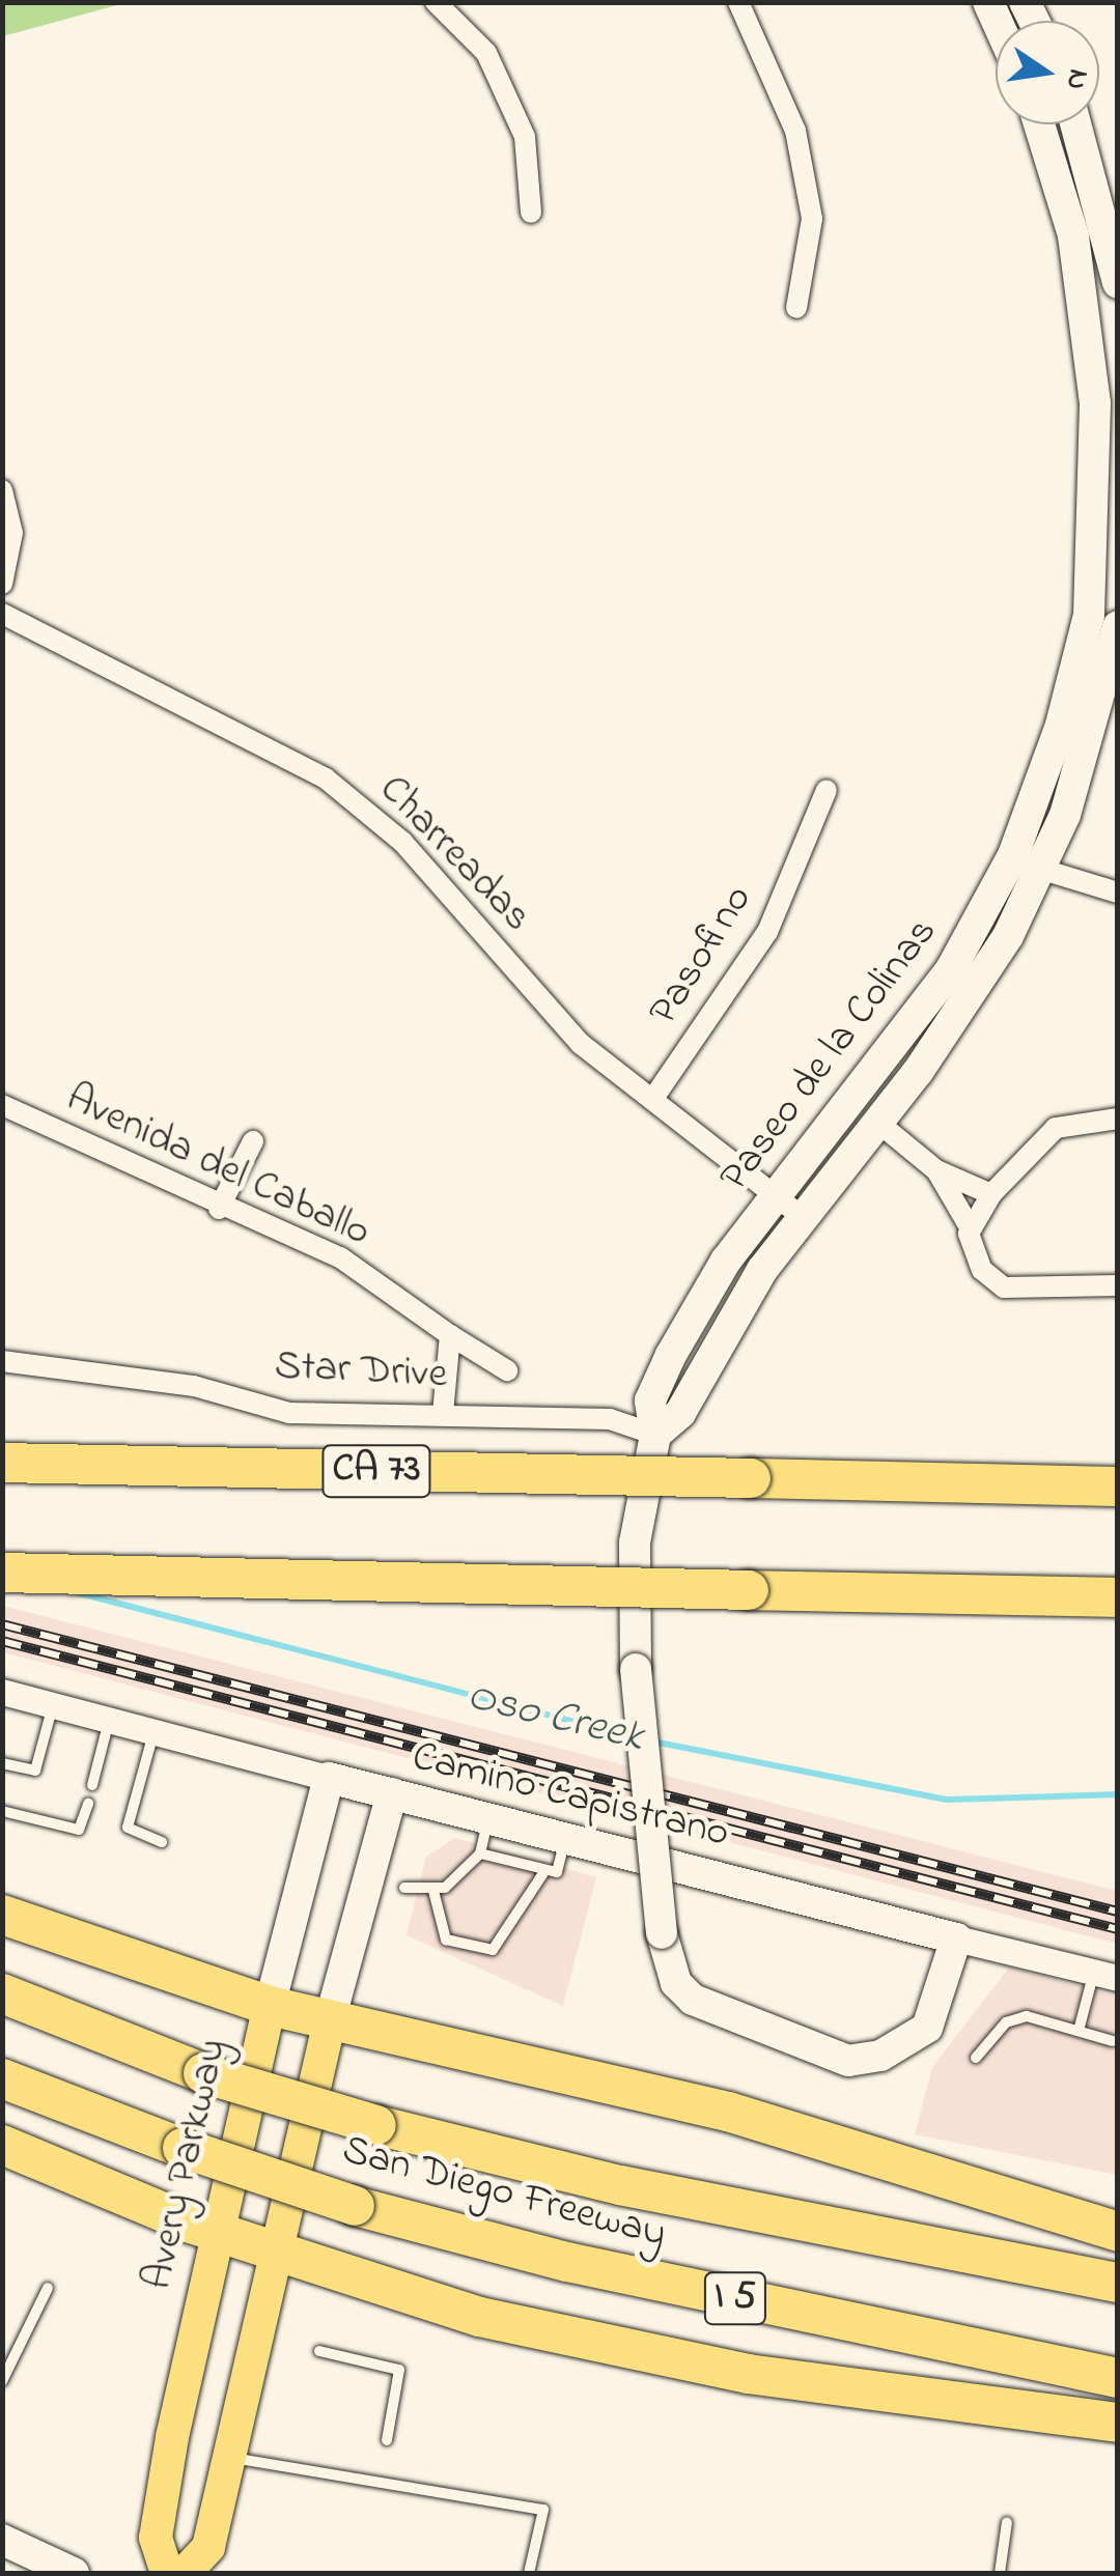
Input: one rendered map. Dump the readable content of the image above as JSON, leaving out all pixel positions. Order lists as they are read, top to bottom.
{
  "streets": {
    "highway": ["CA 73", "San Diego Freeway", "I 5"],
    "main road": ["Paseo de la Colinas", "Camino Capistrano", "Avery Parkway"],
    "street": [
      "Charreadas",
      "Pasofino",
      "Avenida del Caballo",
      "Star Drive"
    ]
  },
  "crossings": [
    ["Charreadas", "Pasofino"],
    ["Charreadas", "Paseo de la Colinas"],
    ["Paseo de la Colinas", "Star Drive"],
    ["Paseo de la Colinas", "Camino Capistrano"],
    ["Camino Capistrano", "Avery Parkway"]
  ],
  "water": ["Oso Creek"],
  "north": "right"
}
